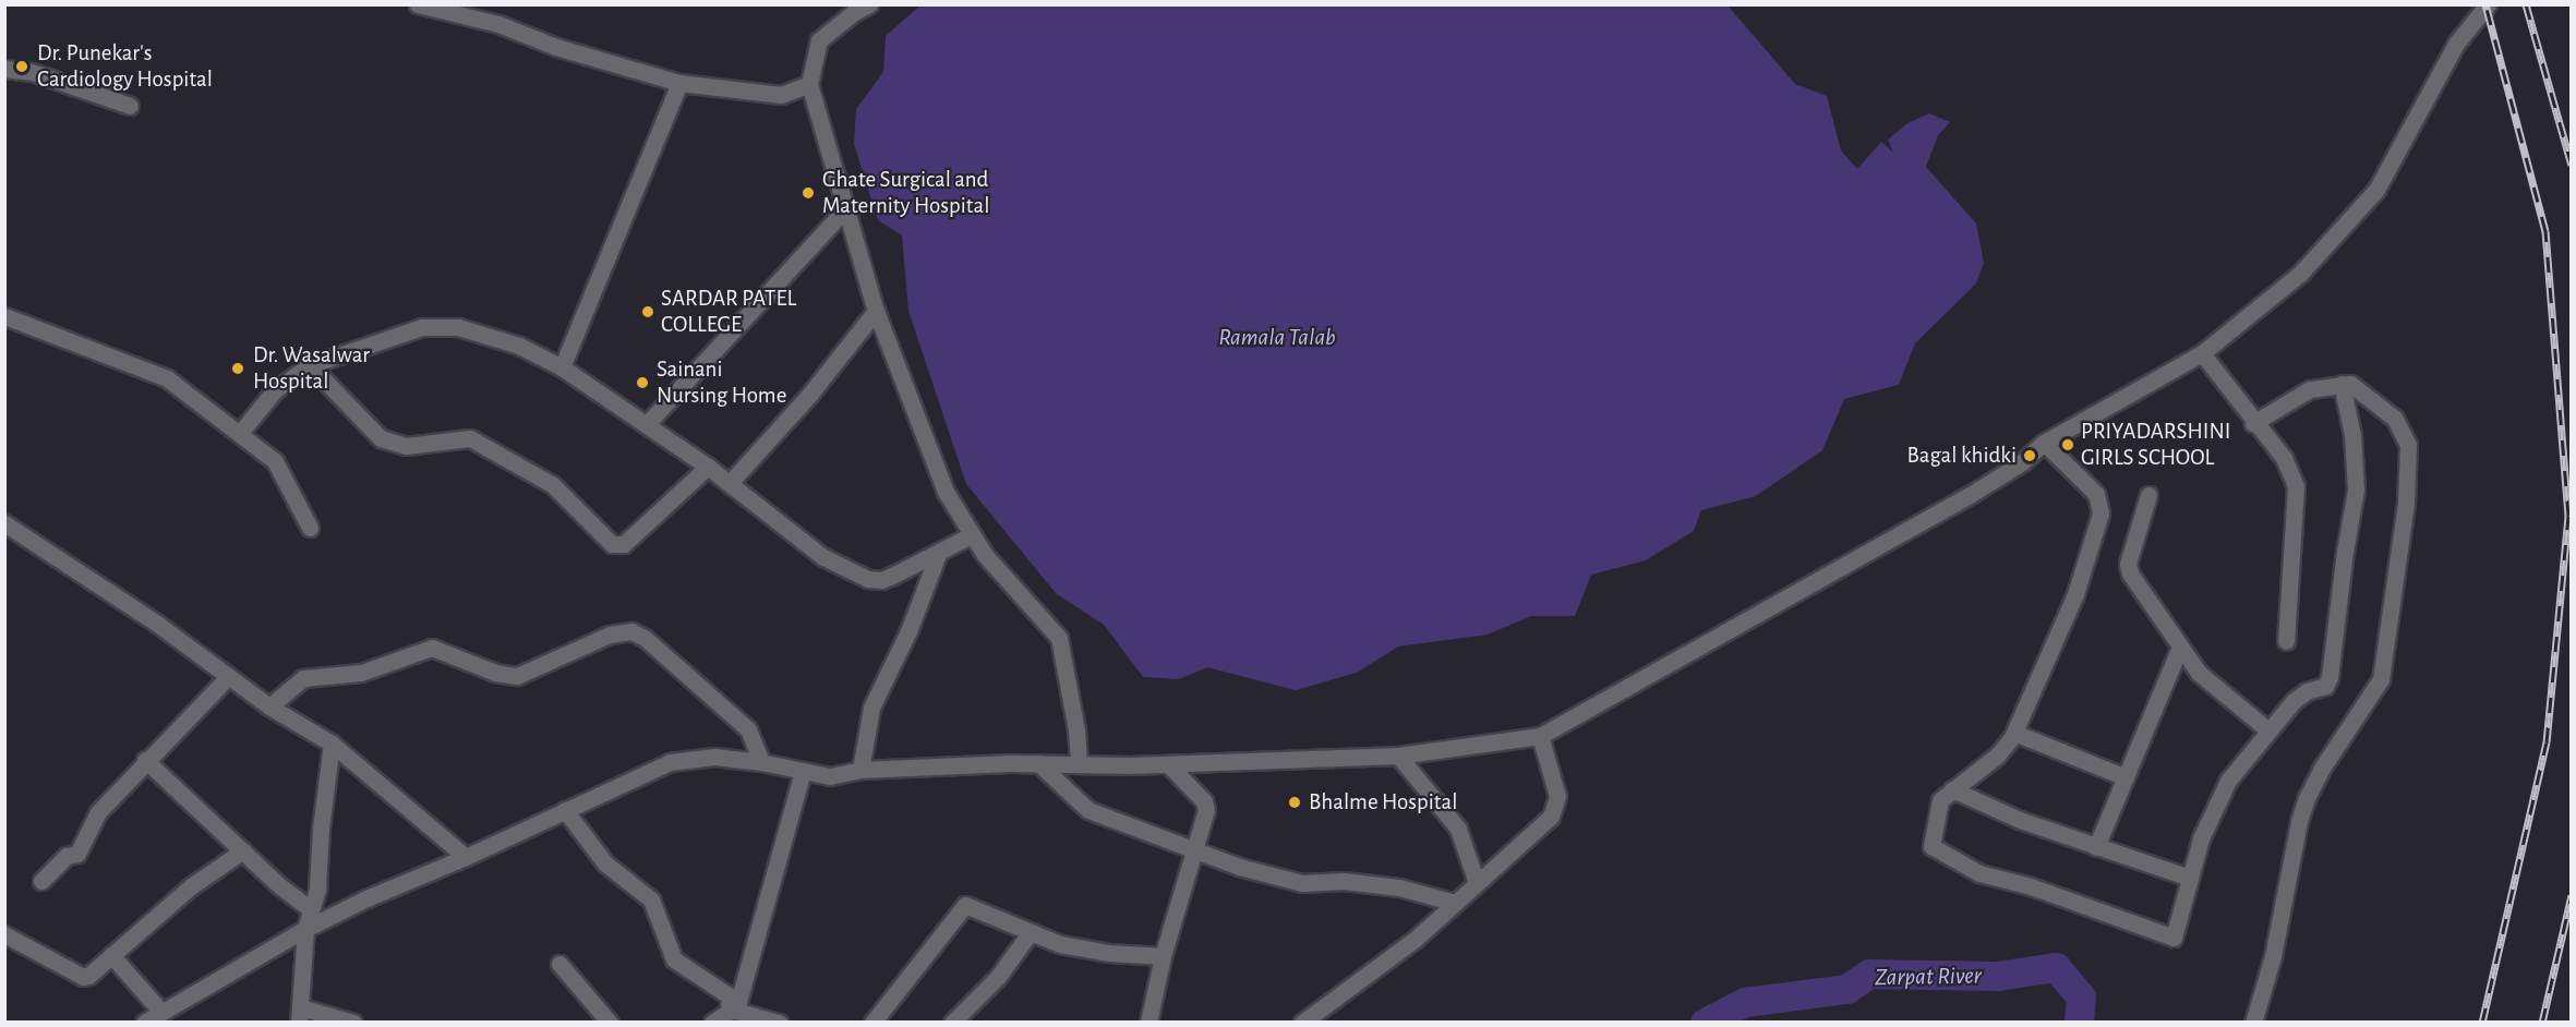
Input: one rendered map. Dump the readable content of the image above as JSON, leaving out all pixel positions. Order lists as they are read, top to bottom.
{
  "water": ["Ramala Talab", "Zarpat River"],
  "places": [
    "Dr. Punekar's Cardiology Hospital",
    "Ghate Surgical and Maternity Hospital",
    "SARDAR PATEL COLLEGE",
    "Dr. Wasalwar Hospital",
    "Sainani Nursing Home",
    "PRIYADARSHINI GIRLS SCHOOL",
    "Bagal khidki",
    "Bhalme Hospital"
  ]
}
